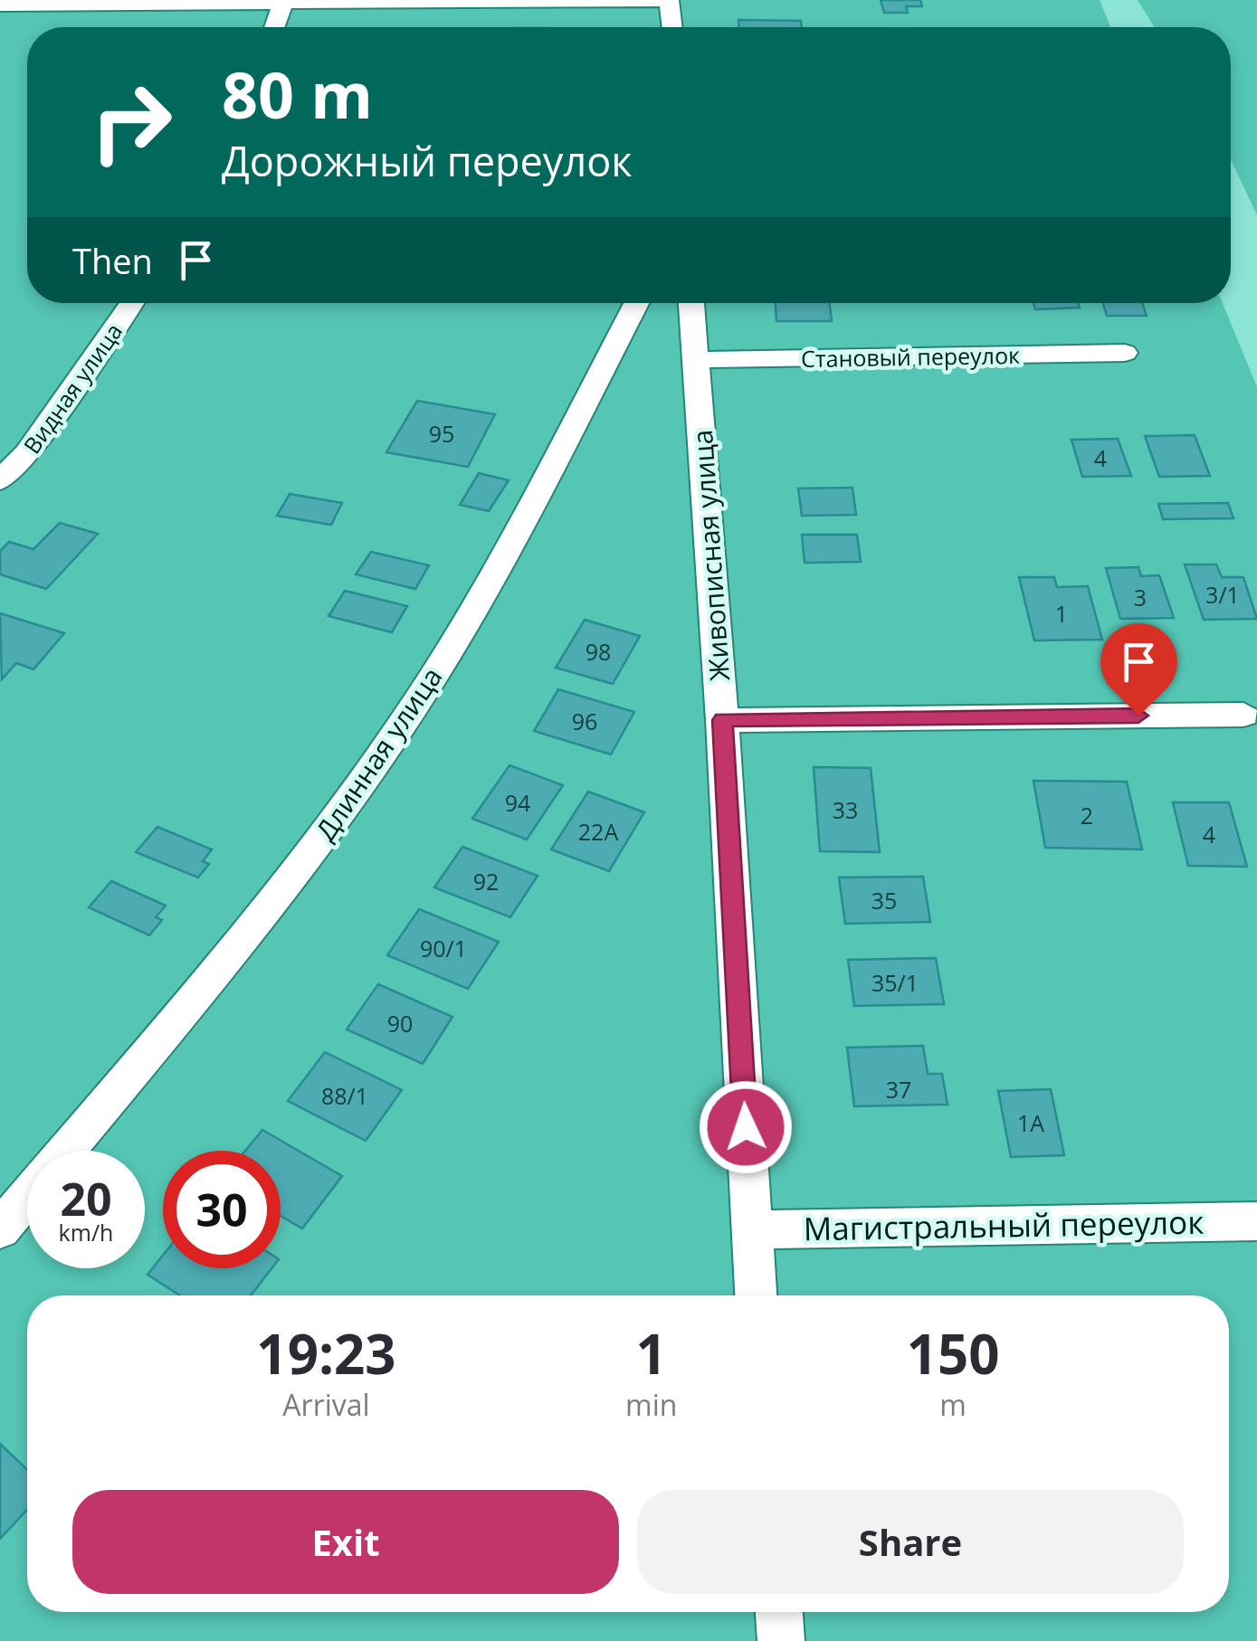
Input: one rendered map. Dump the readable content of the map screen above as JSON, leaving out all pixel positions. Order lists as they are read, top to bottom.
{
  "streets": {
    "street": [
      "Становый переулок",
      "Видная улица",
      "Живописная улица",
      "Длинная улица",
      "Магистральный переулок"
    ]
  },
  "crossings": [
    ["Становый переулок", "Живописная улица"],
    ["Живописная улица", "Магистральный переулок"]
  ],
  "house_numbers": [
    "95",
    "4",
    "3/1",
    "3",
    "1",
    "98",
    "96",
    "94",
    "33",
    "2",
    "22А",
    "4",
    "92",
    "35",
    "90/1",
    "35/1",
    "90",
    "37",
    "88/1",
    "1А"
  ],
  "page": {
    "turn": ["80 m", "Дорожный переулок"],
    "then": "Then",
    "speed": "20 km/h",
    "limit": "30",
    "eta": [
      "19:23",
      "Arrival",
      "1",
      "min",
      "150",
      "m"
    ],
    "buttons": ["Exit", "Share"]
  }
}
